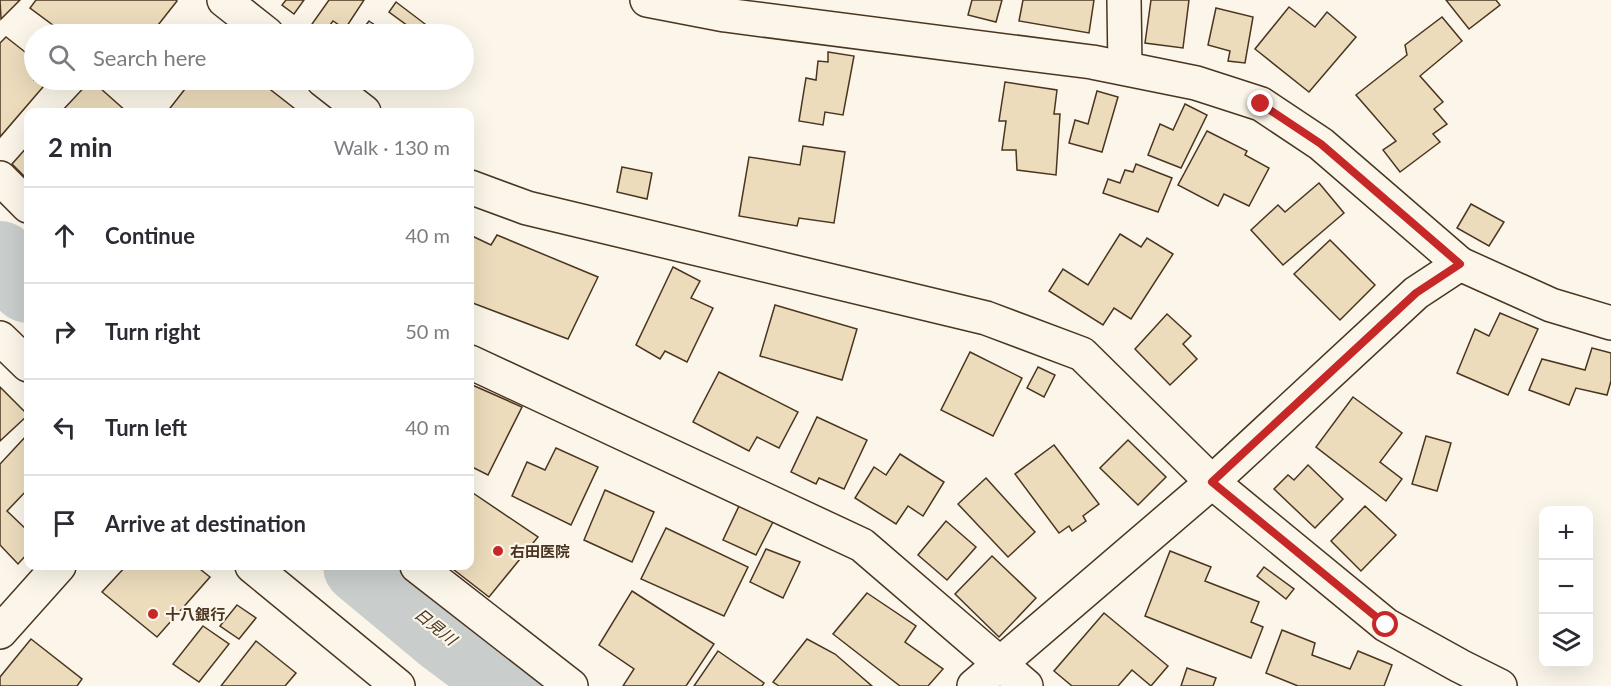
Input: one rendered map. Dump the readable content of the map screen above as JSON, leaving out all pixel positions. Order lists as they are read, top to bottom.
{
  "water": ["日見川"],
  "places": ["右田医院", "十八銀行"],
  "page": {
    "search": "Search here",
    "heading": ["2 min", "Walk · 130 m"],
    "list": [
      ["Continue", "40 m"],
      ["Turn right", "50 m"],
      ["Turn left", "40 m"],
      "Arrive at destination"
    ],
    "map_buttons": ["+", "−"]
  }
}
